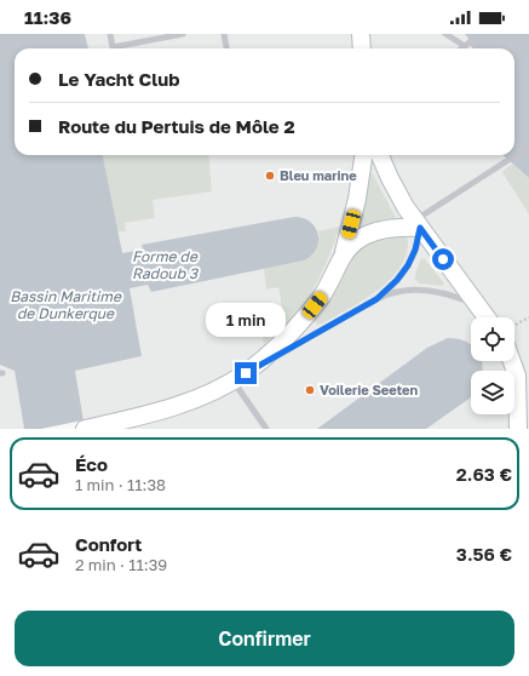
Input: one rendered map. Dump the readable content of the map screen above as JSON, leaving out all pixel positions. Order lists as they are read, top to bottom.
{
  "water": ["Forme de Radoub 3", "Bassin Maritime de Dunkerque"],
  "places": ["Bleu marine", "Voilerie Seeten"],
  "page": {
    "status": "11:36",
    "banner": ["Le Yacht Club", "Route du Pertuis de Môle 2"],
    "bubble": "1 min",
    "list": [
      {
        "name": "Éco",
        "note": "1 min · 11:38",
        "value": "2.63 €"
      },
      {
        "name": "Confort",
        "note": "2 min · 11:39",
        "value": "3.56 €"
      }
    ],
    "buttons": "Confirmer"
  }
}
